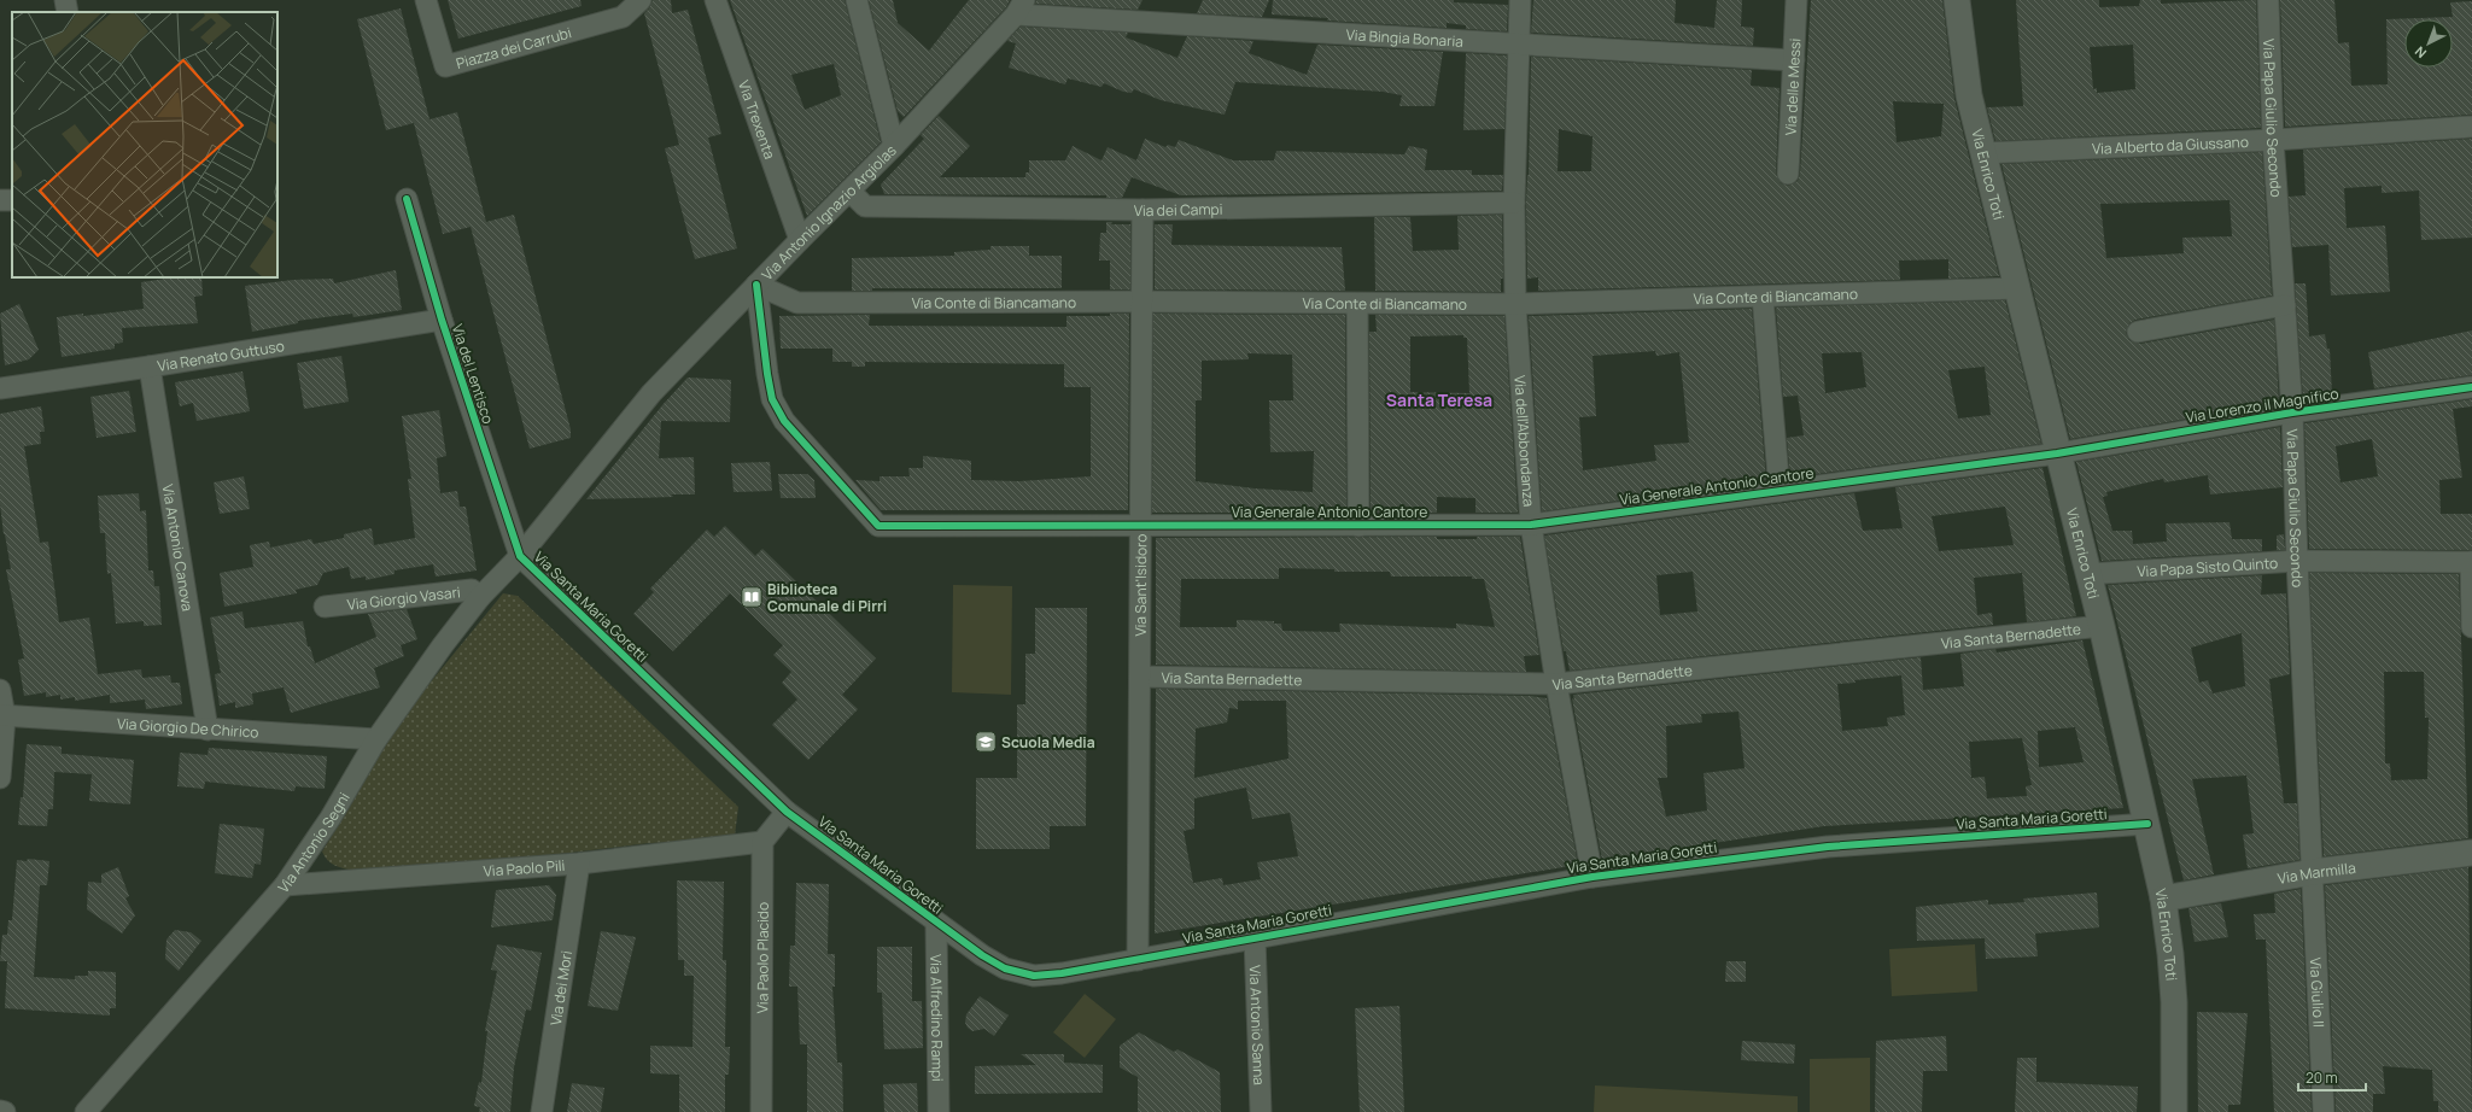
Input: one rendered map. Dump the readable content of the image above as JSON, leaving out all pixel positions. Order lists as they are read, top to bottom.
{
  "streets": {
    "street": [
      "Via Bingia Bonaria",
      "Piazza dei Carrubi",
      "Via delle Messi",
      "Via Papa Giulio Secondo",
      "Via Trexenta",
      "Via Alberto da Giussano",
      "Via Enrico Toti",
      "Via dei Campi",
      "Via Antonio Ignazio Argiolas",
      "Via Conte di Biancamano",
      "Via Renato Guttuso",
      "Via del Lentisco",
      "Via Lorenzo il Magnifico",
      "Via dell'Abbondanza",
      "Via Generale Antonio Cantore",
      "Via Antonio Canova",
      "Via Papa Sisto Quinto",
      "Via Sant'Isidoro",
      "Via Giorgio Vasari",
      "Via Santa Maria Goretti",
      "Via Santa Bernadette",
      "Via Giorgio De Chirico",
      "Via Antonio Segni",
      "Via Paolo Pili",
      "Via Marmilla",
      "Via Paolo Placido",
      "Via dei Mori",
      "Via Giulio II",
      "Via Alfredino Rampi",
      "Via Antonio Sanna"
    ]
  },
  "crossings": [
    ["Via Bingia Bonaria", "Via delle Messi"],
    ["Via Bingia Bonaria", "Via Antonio Ignazio Argiolas"],
    ["Via Bingia Bonaria", "Via dell'Abbondanza"],
    ["Via Papa Giulio Secondo", "Via Alberto da Giussano"],
    ["Via Papa Giulio Secondo", "Via Lorenzo il Magnifico"],
    ["Via Papa Giulio Secondo", "Via Papa Sisto Quinto"],
    ["Via Papa Giulio Secondo", "Via Marmilla"],
    ["Via Papa Giulio Secondo", "Via Giulio II"],
    ["Via Trexenta", "Via Antonio Ignazio Argiolas"],
    ["Via Alberto da Giussano", "Via Enrico Toti"],
    ["Via Enrico Toti", "Via Conte di Biancamano"],
    ["Via Enrico Toti", "Via Lorenzo il Magnifico"],
    ["Via Enrico Toti", "Via Generale Antonio Cantore"],
    ["Via Enrico Toti", "Via Papa Sisto Quinto"],
    ["Via Enrico Toti", "Via Santa Maria Goretti"],
    ["Via Enrico Toti", "Via Santa Bernadette"],
    ["Via Enrico Toti", "Via Marmilla"],
    ["Via dei Campi", "Via Antonio Ignazio Argiolas"],
    ["Via dei Campi", "Via dell'Abbondanza"],
    ["Via dei Campi", "Via Sant'Isidoro"],
    ["Via Antonio Ignazio Argiolas", "Via Conte di Biancamano"],
    ["Via Antonio Ignazio Argiolas", "Via del Lentisco"],
    ["Via Antonio Ignazio Argiolas", "Via Generale Antonio Cantore"],
    ["Via Antonio Ignazio Argiolas", "Via Santa Maria Goretti"],
    ["Via Antonio Ignazio Argiolas", "Via Antonio Segni"],
    ["Via Conte di Biancamano", "Via dell'Abbondanza"],
    ["Via Conte di Biancamano", "Via Generale Antonio Cantore"],
    ["Via Conte di Biancamano", "Via Sant'Isidoro"],
    ["Via Renato Guttuso", "Via del Lentisco"],
    ["Via Renato Guttuso", "Via Antonio Canova"],
    ["Via del Lentisco", "Via Santa Maria Goretti"],
    ["Via del Lentisco", "Via Antonio Segni"],
    ["Via Lorenzo il Magnifico", "Via Generale Antonio Cantore"],
    ["Via dell'Abbondanza", "Via Generale Antonio Cantore"],
    ["Via dell'Abbondanza", "Via Santa Maria Goretti"],
    ["Via dell'Abbondanza", "Via Santa Bernadette"],
    ["Via Generale Antonio Cantore", "Via Sant'Isidoro"],
    ["Via Antonio Canova", "Via Giorgio De Chirico"],
    ["Via Sant'Isidoro", "Via Santa Maria Goretti"],
    ["Via Sant'Isidoro", "Via Santa Bernadette"],
    ["Via Giorgio Vasari", "Via Antonio Segni"],
    ["Via Santa Maria Goretti", "Via Antonio Segni"],
    ["Via Santa Maria Goretti", "Via Alfredino Rampi"],
    ["Via Santa Maria Goretti", "Via Antonio Sanna"],
    ["Via Giorgio De Chirico", "Via Antonio Segni"],
    ["Via Antonio Segni", "Via Paolo Pili"],
    ["Via Paolo Pili", "Via Paolo Placido"],
    ["Via Paolo Pili", "Via dei Mori"],
    ["Via Marmilla", "Via Giulio II"]
  ],
  "districts": ["Santa Teresa"],
  "places": {
    "library": ["Biblioteca Comunale di Pirri"],
    "school or university": ["Scuola Media"]
  },
  "scale_bar": "20 m",
  "north": "bottom left"
}
